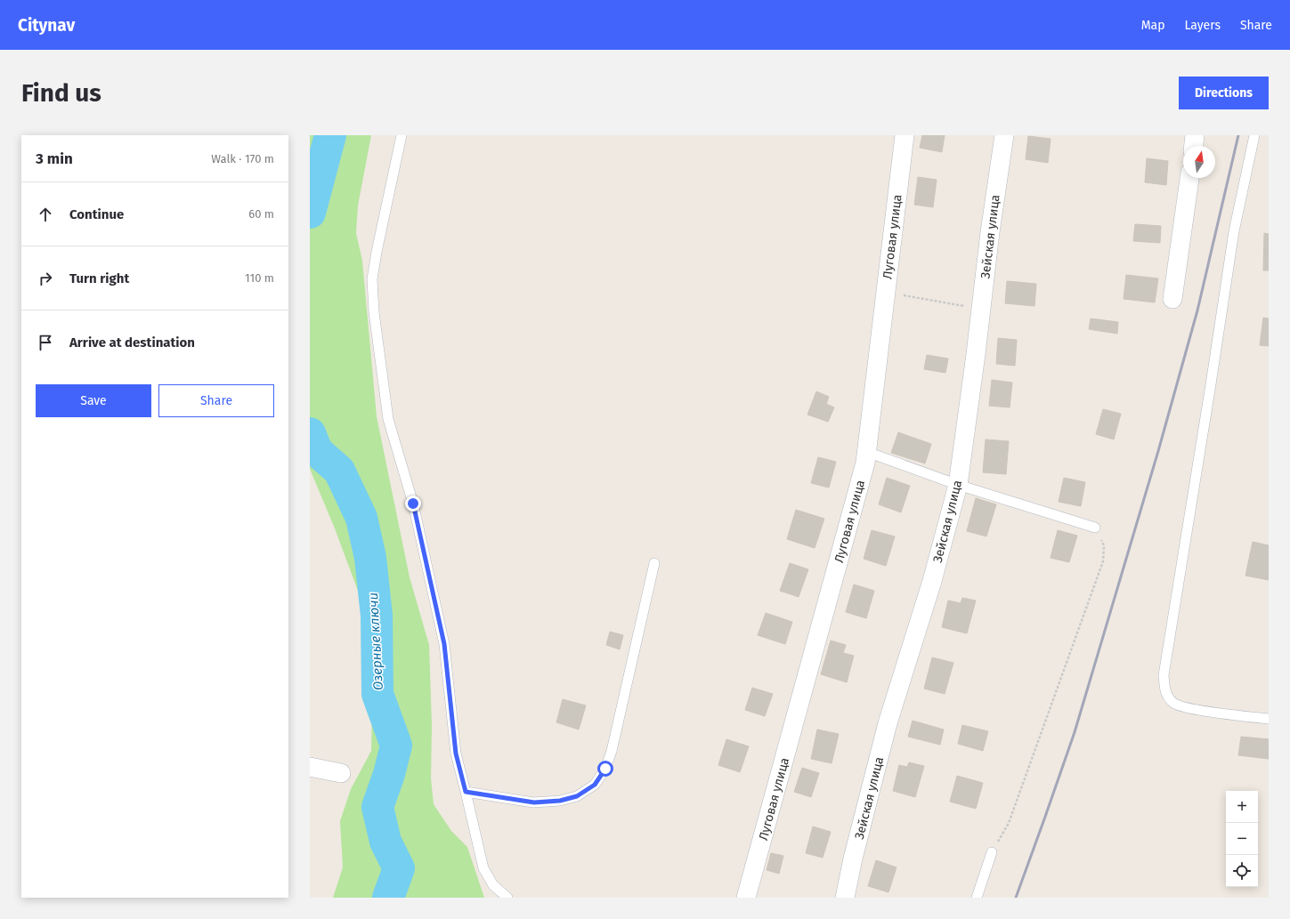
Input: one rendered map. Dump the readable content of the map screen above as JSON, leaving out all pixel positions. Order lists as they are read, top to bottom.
{
  "streets": {
    "street": ["Луговая улица", "Зейская улица"]
  },
  "water": ["Озерные ключи"],
  "north": "top",
  "page": {
    "header": "Citynav",
    "nav": ["Map", "Layers", "Share"],
    "buttons": [
      "Directions",
      ["Save", "Share"]
    ],
    "title": "Find us",
    "heading": ["3 min", "Walk · 170 m"],
    "list": [
      ["Continue", "60 m"],
      ["Turn right", "110 m"],
      "Arrive at destination"
    ],
    "map_buttons": ["+", "−"]
  }
}
